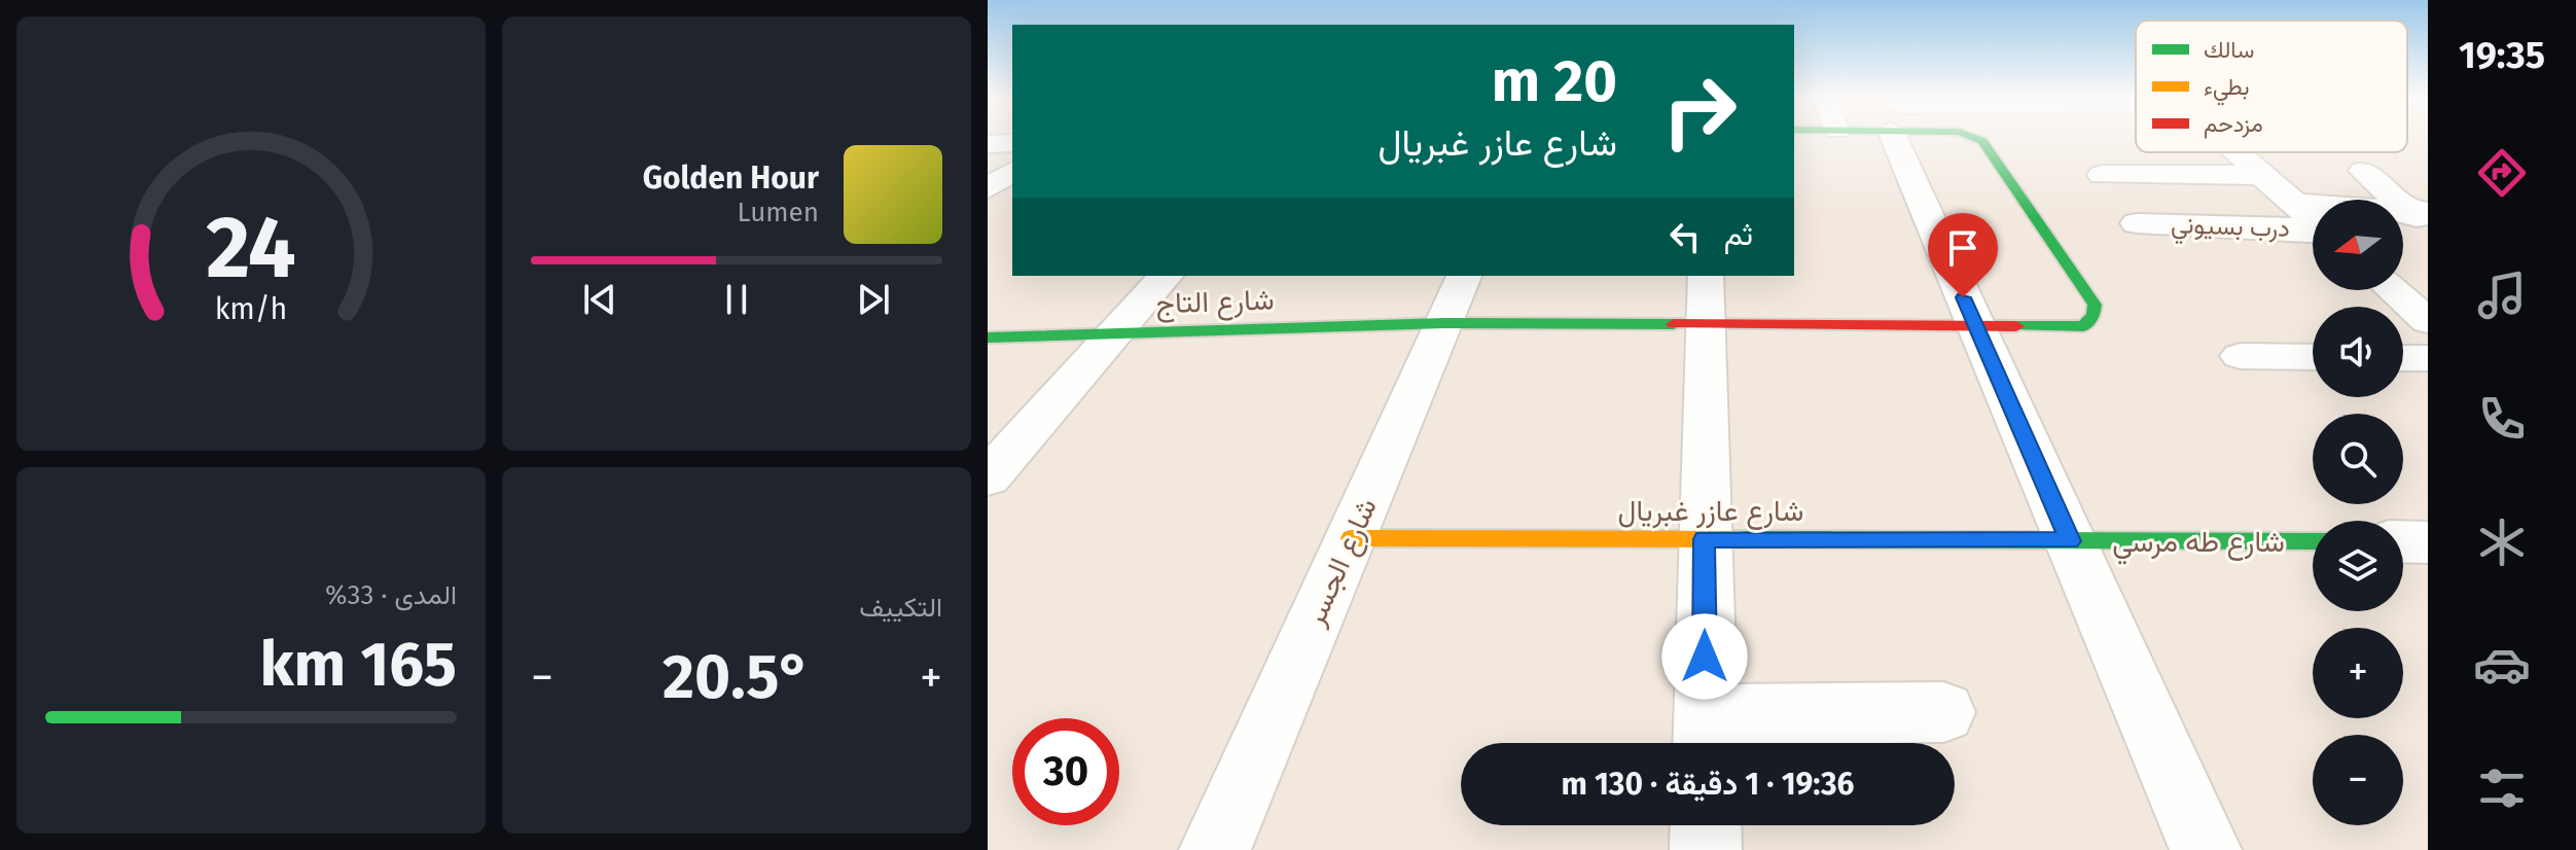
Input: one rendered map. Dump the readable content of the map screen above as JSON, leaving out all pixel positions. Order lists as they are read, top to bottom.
{
  "streets": {
    "street": [
      "درب بسيوني",
      "شارع التاج",
      "شارع عازر غبريال",
      "شارع طه مرسي",
      "شارع الجسر"
    ]
  },
  "crossings": [
    ["شارع التاج", "شارع الجسر"],
    ["شارع عازر غبريال", "شارع طه مرسي"],
    ["شارع عازر غبريال", "شارع الجسر"]
  ],
  "legend": ["سالك", "بطيء", "مزدحم"],
  "north": "left",
  "page": {
    "tabs": "19:35",
    "turn": ["20 m", "شارع عازر غبريال"],
    "song": ["Golden Hour", "Lumen"],
    "then": "ثم",
    "map_buttons": ["+", "−"],
    "tile": [
      "التكييف",
      ["المدى · 33%", "165 km"]
    ],
    "heat": ["−", "20.5°", "+"],
    "limit": "30",
    "trip": "19:36 · 1 دقيقة · 130 m",
    "gauge": ["24", "km/h"]
  }
}
